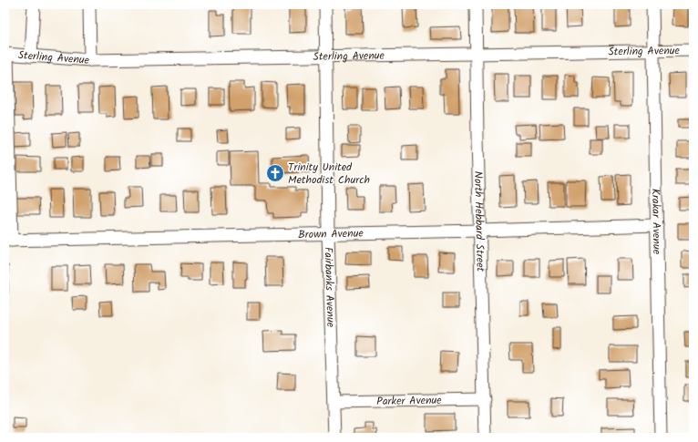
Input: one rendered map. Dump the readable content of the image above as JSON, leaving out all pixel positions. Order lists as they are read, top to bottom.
{
  "streets": {
    "street": [
      "Sterling Avenue",
      "Krakar Avenue",
      "North Hebbard Street",
      "Brown Avenue",
      "Fairbanks Avenue",
      "Parker Avenue"
    ]
  },
  "crossings": [
    ["Sterling Avenue", "Krakar Avenue"],
    ["Sterling Avenue", "North Hebbard Street"],
    ["Sterling Avenue", "Fairbanks Avenue"],
    ["Krakar Avenue", "Brown Avenue"],
    ["North Hebbard Street", "Brown Avenue"],
    ["North Hebbard Street", "Parker Avenue"],
    ["Brown Avenue", "Fairbanks Avenue"],
    ["Fairbanks Avenue", "Parker Avenue"]
  ],
  "places": {
    "church": ["Trinity United Methodist Church"]
  }
}
